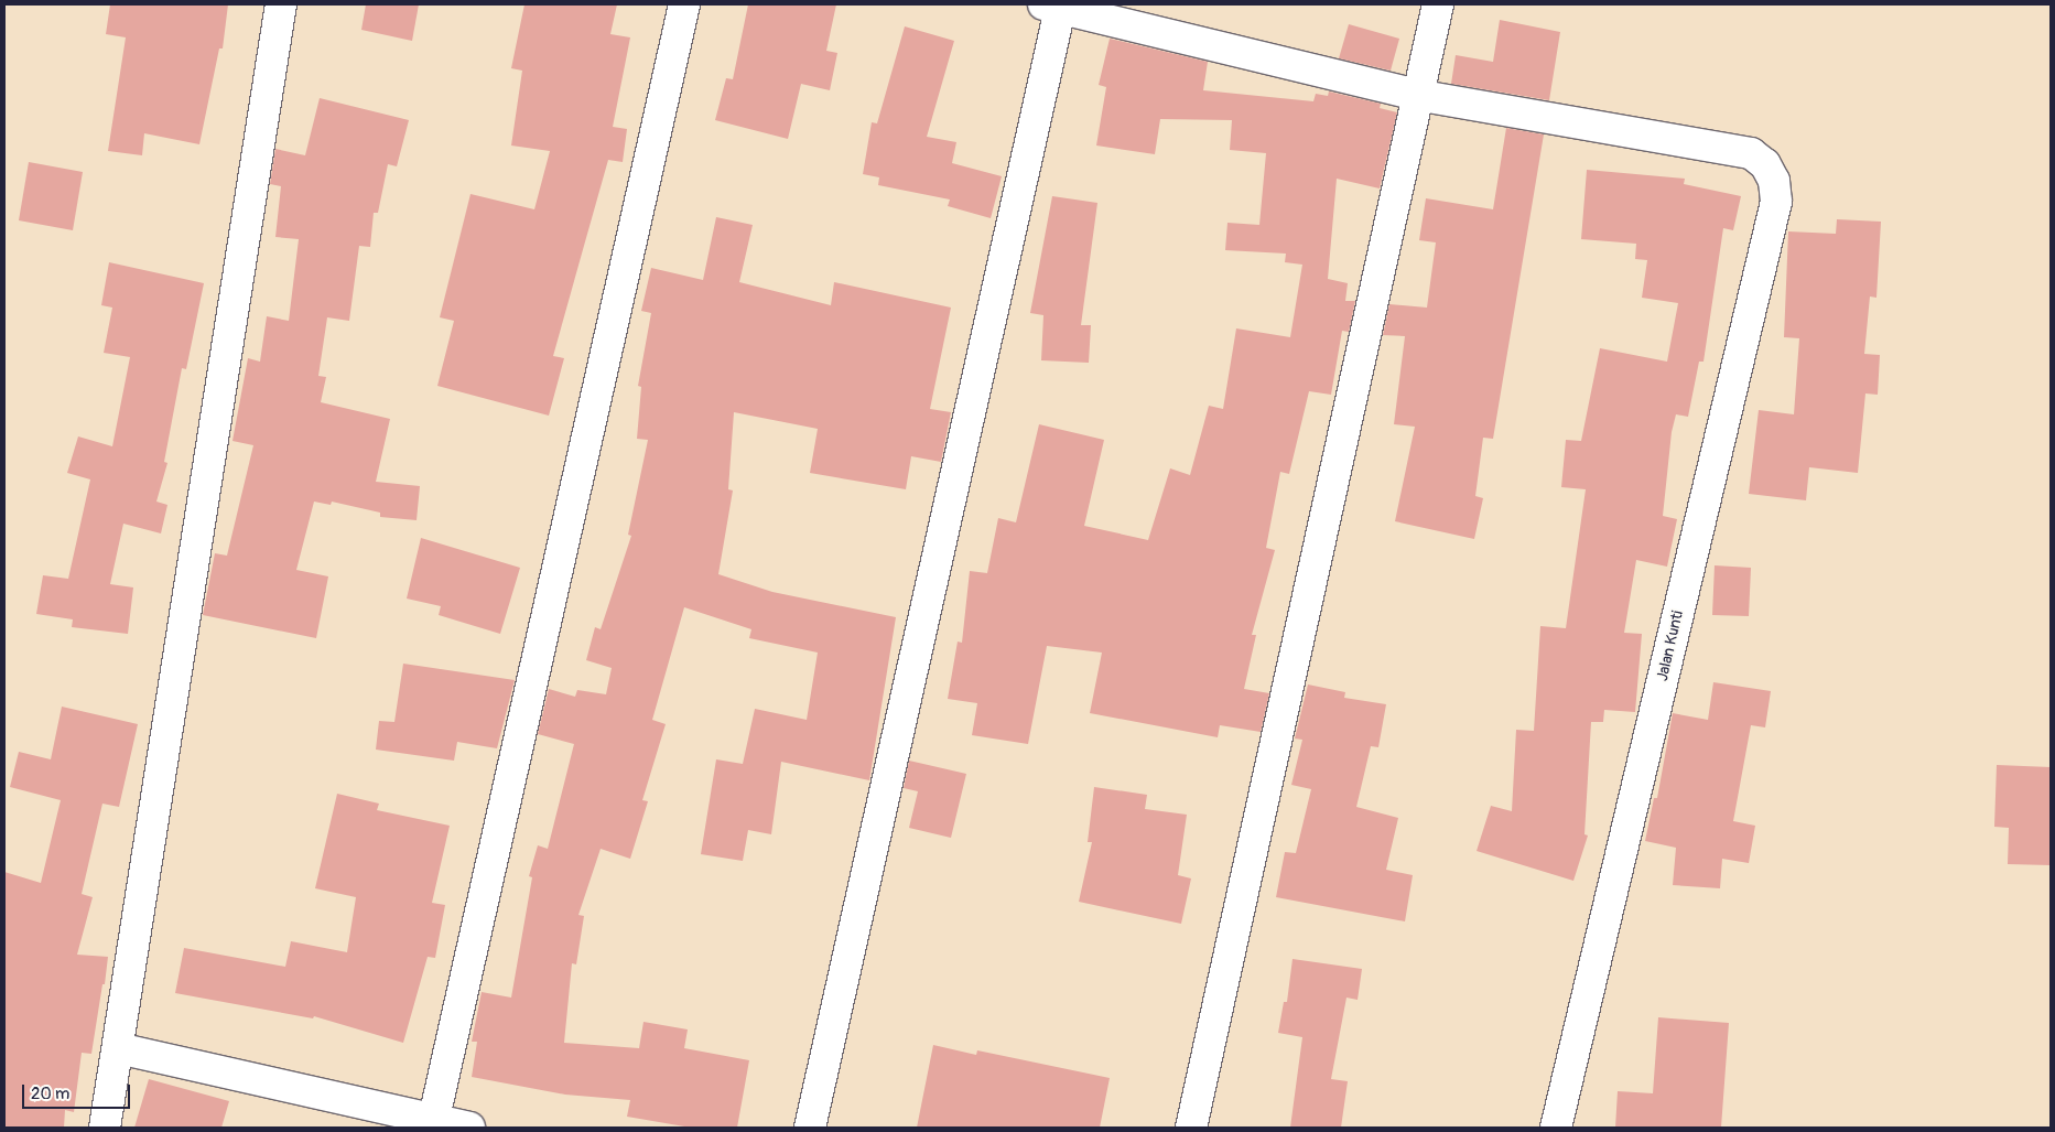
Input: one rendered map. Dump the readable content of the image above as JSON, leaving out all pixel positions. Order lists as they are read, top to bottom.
{
  "streets": {
    "street": ["Jalan Kunti"]
  },
  "scale_bar": "20 m"
}
